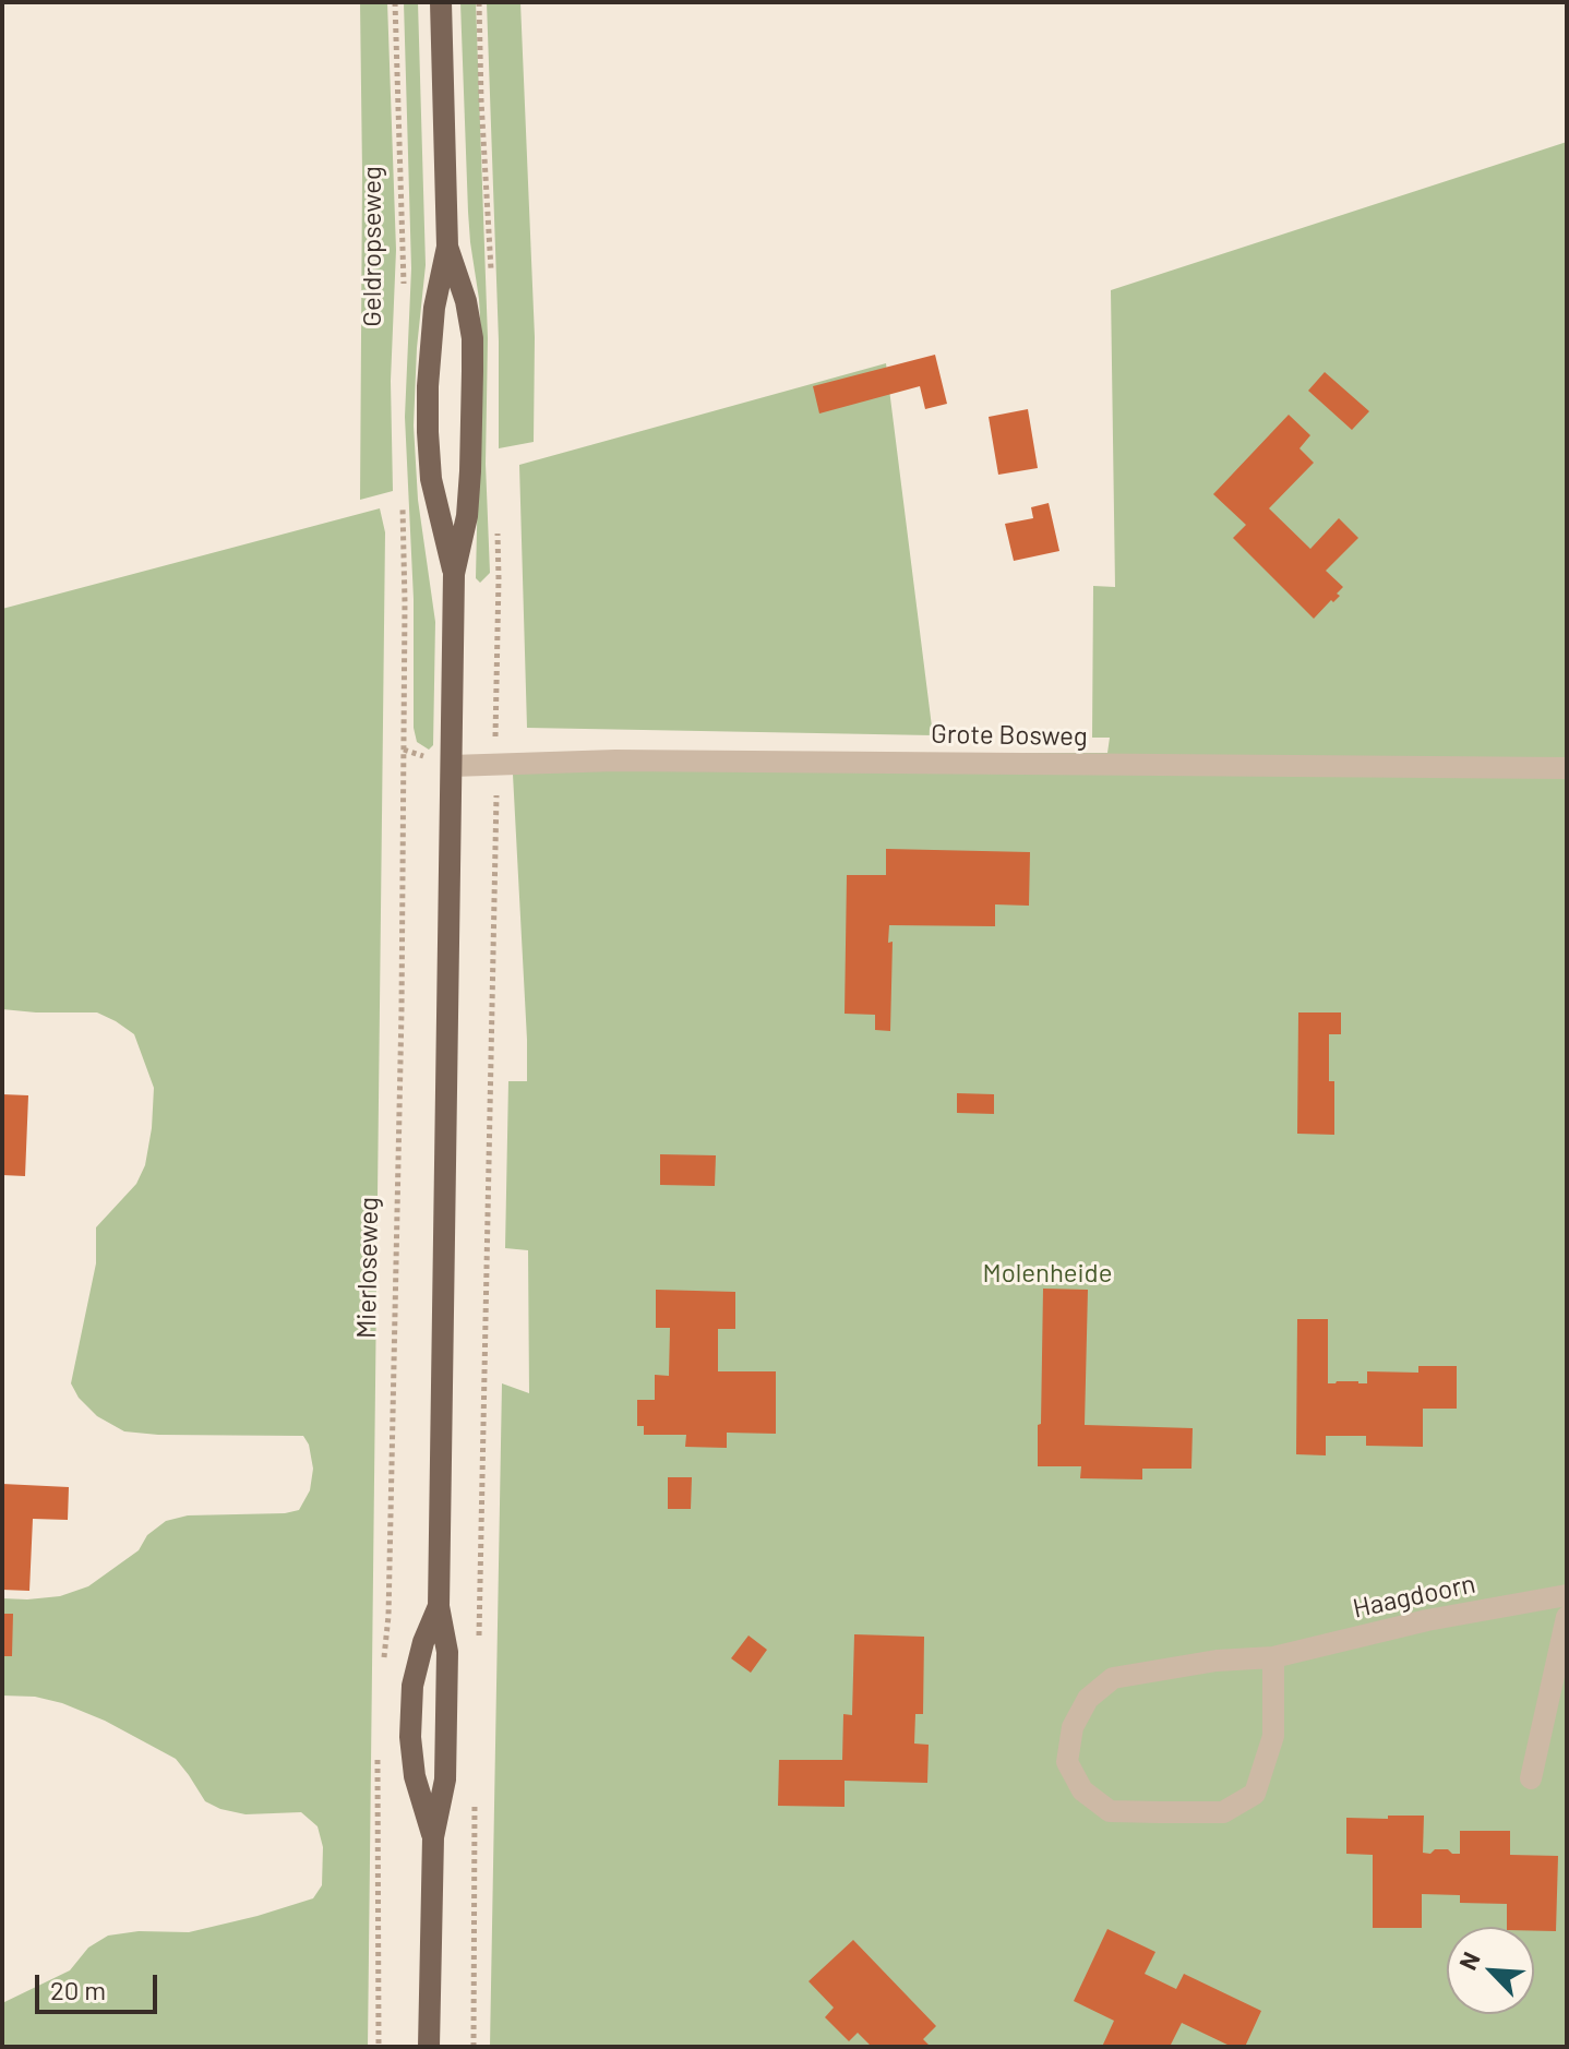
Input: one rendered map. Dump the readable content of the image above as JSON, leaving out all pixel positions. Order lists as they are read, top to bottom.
{
  "streets": {
    "street": ["Grote Bosweg", "Haagdoorn"],
    "path": ["Geldropseweg", "Mierloseweg"]
  },
  "parks": ["Molenheide"],
  "scale_bar": "20 m",
  "north": "top left"
}
